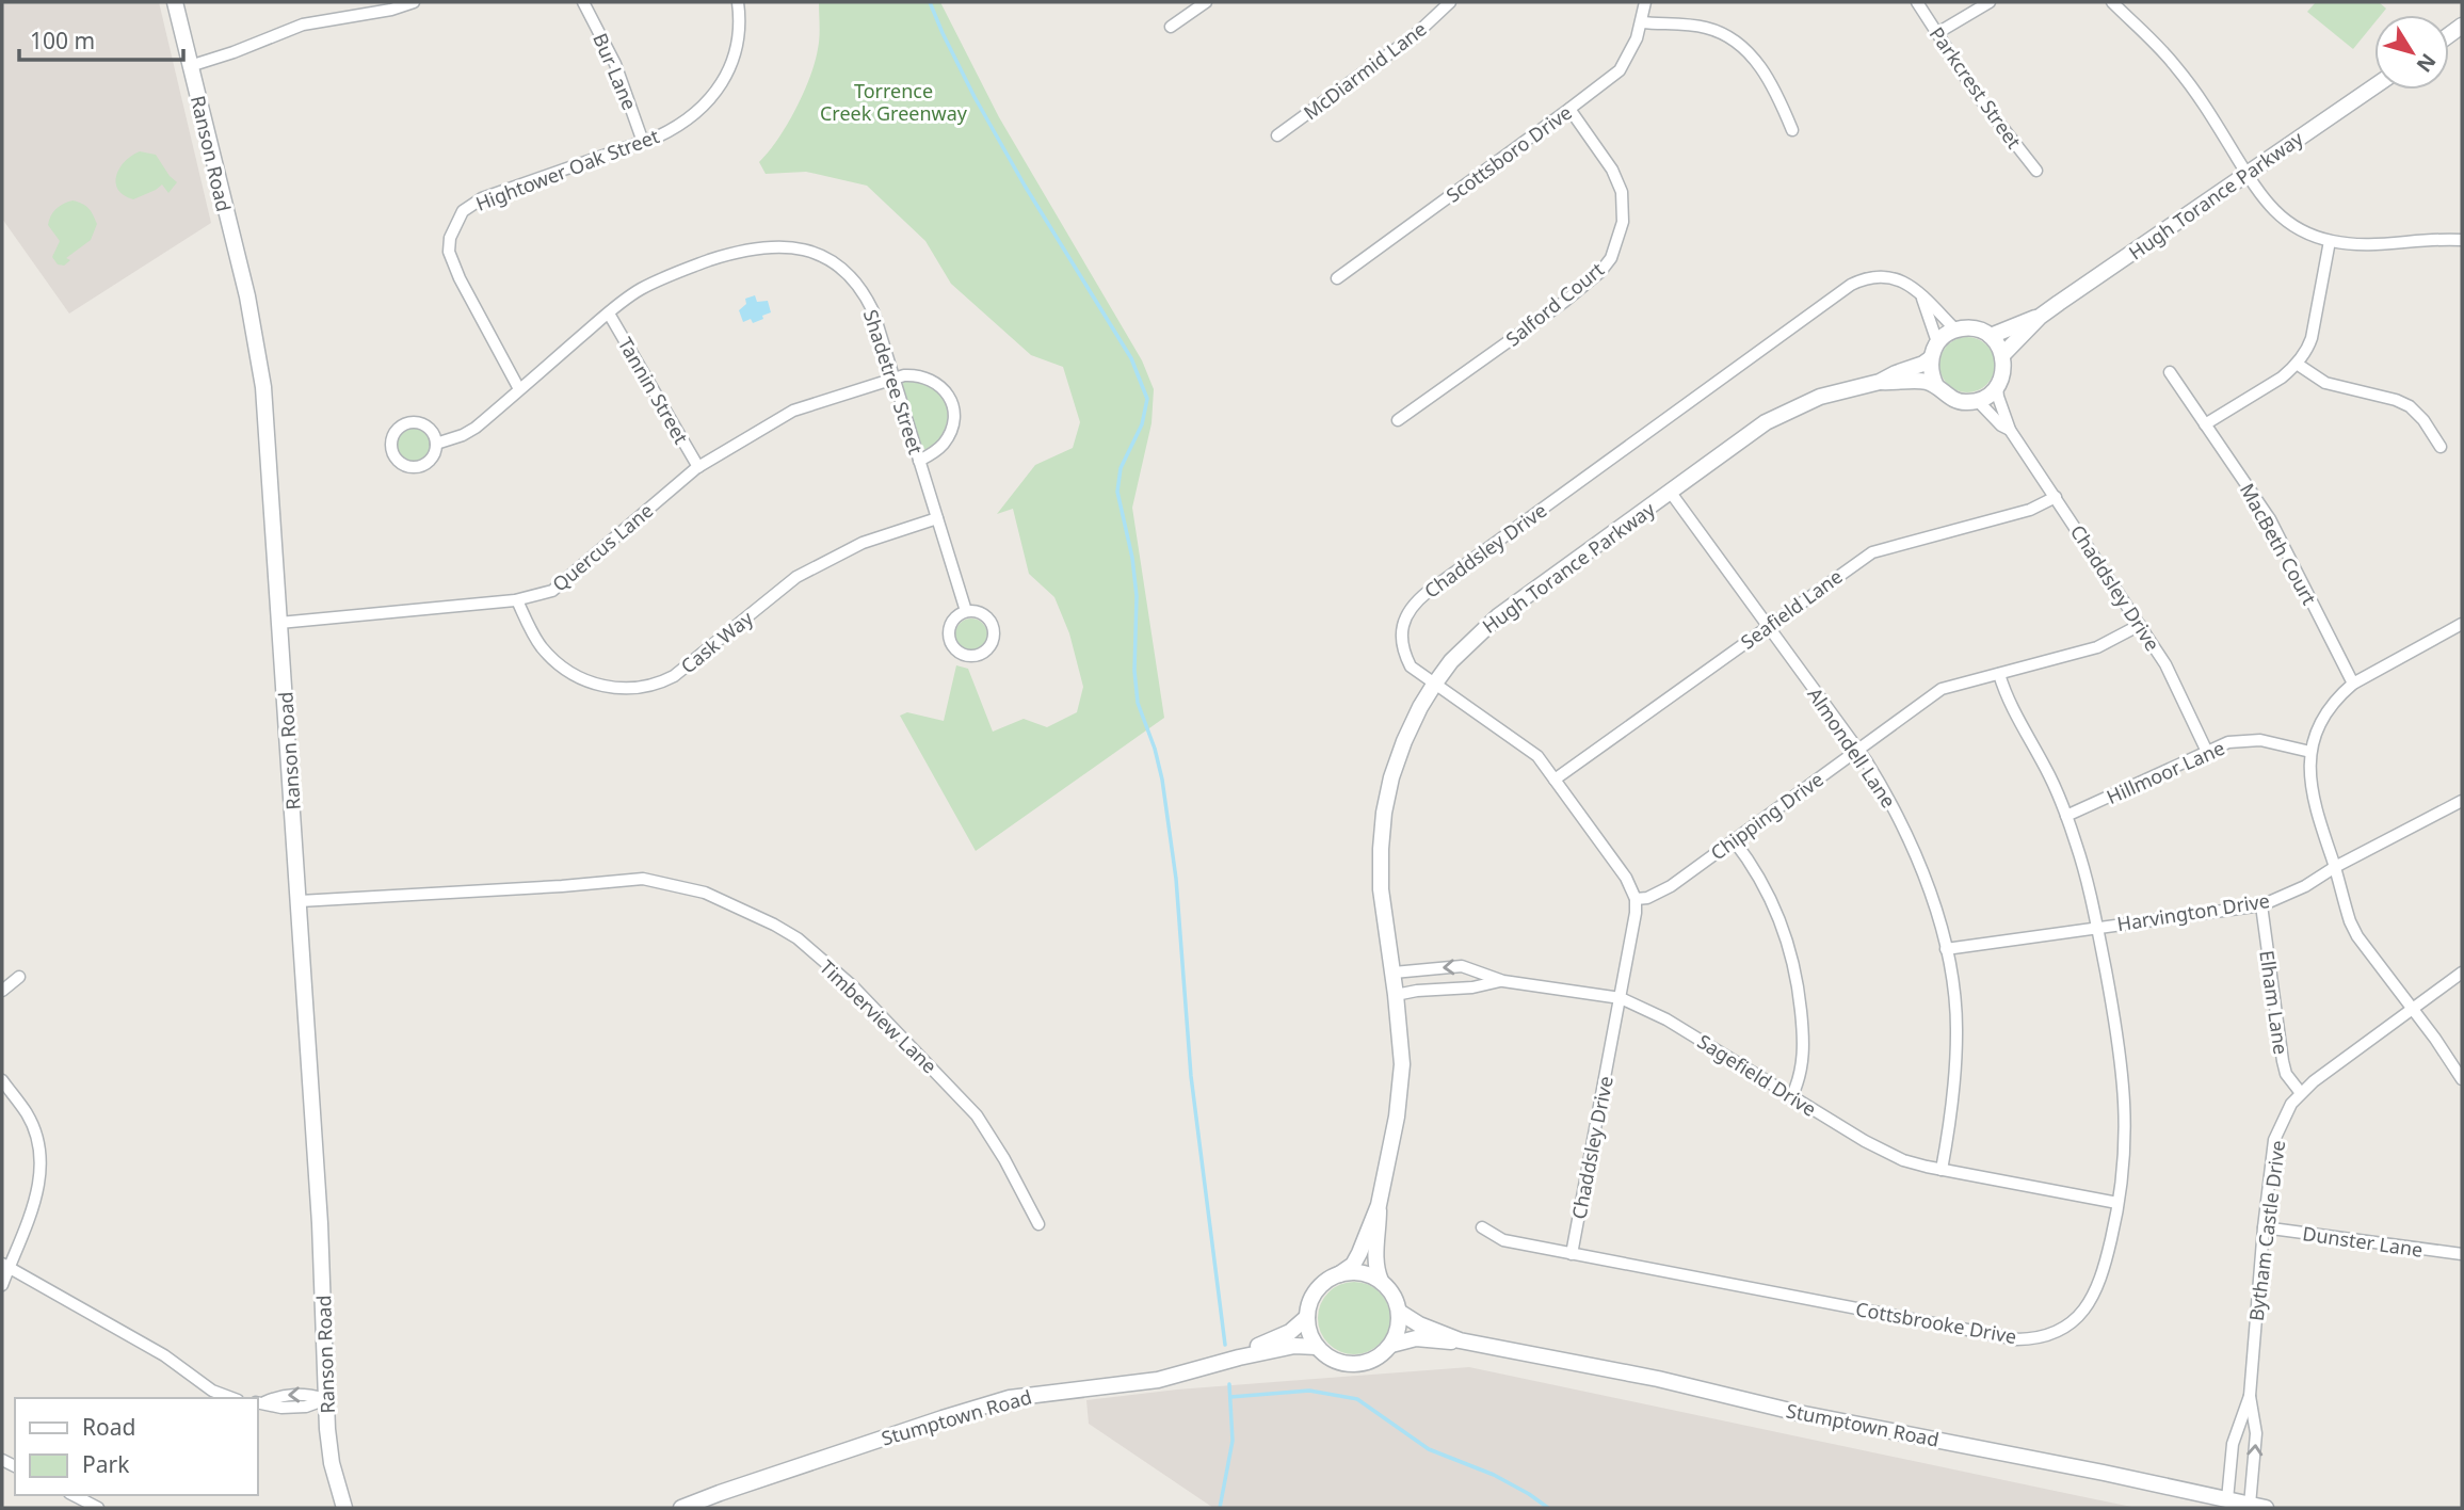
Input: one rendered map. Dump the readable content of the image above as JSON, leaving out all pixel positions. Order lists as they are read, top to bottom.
{
  "streets": {
    "street": [
      "McDiarmid Lane",
      "Bur Lane",
      "Parkcrest Street",
      "Ranson Road",
      "Scottsboro Drive",
      "Hightower Oak Street",
      "Hugh Torance Parkway",
      "Salford Court",
      "Shadetree Street",
      "Tannin Street",
      "MacBeth Court",
      "Quercus Lane",
      "Chaddsley Drive",
      "Seafield Lane",
      "Cask Way",
      "Almondell Lane",
      "Hillmoor Lane",
      "Chipping Drive",
      "Harvington Drive",
      "Elham Lane",
      "Timberview Lane",
      "Sagefield Drive",
      "Bytham Castle Drive",
      "Dunster Lane",
      "Cottsbrooke Drive",
      "Stumptown Road"
    ]
  },
  "crossings": [
    ["Bur Lane", "Hightower Oak Street"],
    ["Ranson Road", "Quercus Lane"],
    ["Ranson Road", "Timberview Lane"],
    ["Scottsboro Drive", "Salford Court"],
    ["Hightower Oak Street", "Shadetree Street"],
    ["Hugh Torance Parkway", "Chaddsley Drive"],
    ["Hugh Torance Parkway", "Almondell Lane"],
    ["Hugh Torance Parkway", "Sagefield Drive"],
    ["Hugh Torance Parkway", "Stumptown Road"],
    ["Shadetree Street", "Tannin Street"],
    ["Shadetree Street", "Quercus Lane"],
    ["Shadetree Street", "Cask Way"],
    ["Tannin Street", "Quercus Lane"],
    ["Quercus Lane", "Cask Way"],
    ["Chaddsley Drive", "Seafield Lane"],
    ["Chaddsley Drive", "Hillmoor Lane"],
    ["Chaddsley Drive", "Chipping Drive"],
    ["Chaddsley Drive", "Sagefield Drive"],
    ["Chaddsley Drive", "Cottsbrooke Drive"],
    ["Seafield Lane", "Almondell Lane"],
    ["Almondell Lane", "Chipping Drive"],
    ["Almondell Lane", "Harvington Drive"],
    ["Almondell Lane", "Sagefield Drive"],
    ["Hillmoor Lane", "Cottsbrooke Drive"],
    ["Chipping Drive", "Cottsbrooke Drive"],
    ["Harvington Drive", "Elham Lane"],
    ["Harvington Drive", "Cottsbrooke Drive"],
    ["Elham Lane", "Bytham Castle Drive"],
    ["Sagefield Drive", "Cottsbrooke Drive"],
    ["Bytham Castle Drive", "Dunster Lane"],
    ["Bytham Castle Drive", "Stumptown Road"]
  ],
  "parks": ["Torrence Creek Greenway"],
  "legend": ["Road", "Park"],
  "scale_bar": "100 m",
  "north": "bottom right"
}
